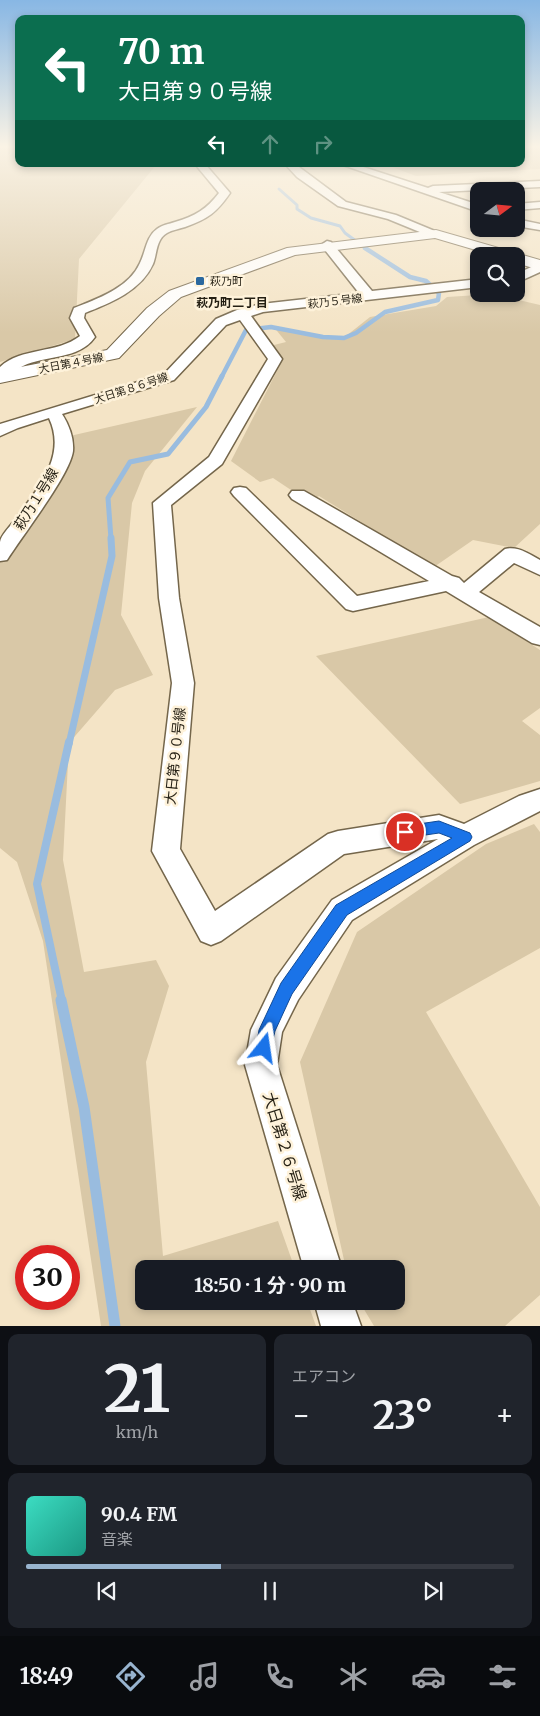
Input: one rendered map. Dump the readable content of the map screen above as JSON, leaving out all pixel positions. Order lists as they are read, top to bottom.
{
  "streets": {
    "street": [
      "萩乃５号線",
      "大日第４号線",
      "大日第８６号線",
      "萩乃１号線",
      "大日第９０号線",
      "大日第２６号線"
    ]
  },
  "crossings": [
    ["萩乃５号線", "大日第８６号線"],
    ["萩乃５号線", "大日第９０号線"],
    ["大日第８６号線", "萩乃１号線"],
    ["大日第８６号線", "大日第９０号線"],
    ["大日第９０号線", "大日第２６号線"]
  ],
  "districts": ["萩乃町二丁目"],
  "places": {
    "transit": ["萩乃町"]
  },
  "north": "right",
  "page": {
    "turn": ["70 m", "大日第９０号線"],
    "limit": "30",
    "trip": "18:50 · 1 分 · 90 m",
    "tile": [
      ["21", "km/h"],
      "エアコン"
    ],
    "heat": ["−", "23°", "+"],
    "song": ["90.4 FM", "音楽"],
    "tabs": "18:49"
  }
}
